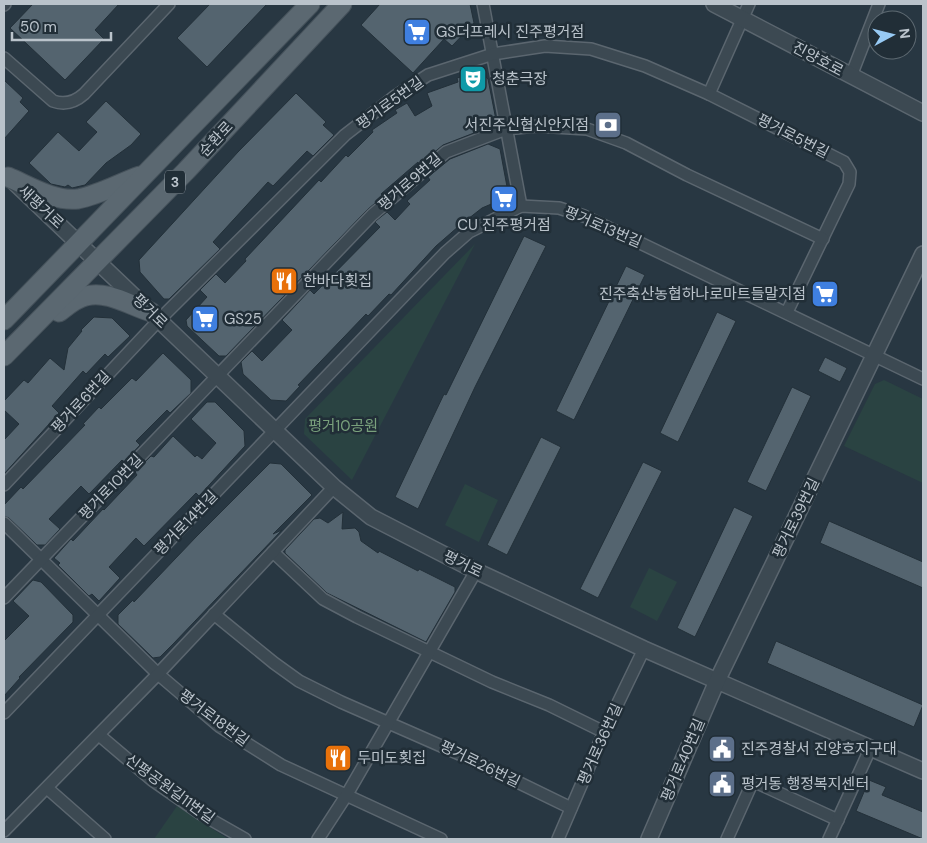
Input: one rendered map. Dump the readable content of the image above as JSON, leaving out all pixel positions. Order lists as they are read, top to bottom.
{
  "streets": {
    "main road": ["순환로", "3"],
    "street": [
      "진양호로",
      "평거로5번길",
      "평거로9번길",
      "새평거로",
      "평거로13번길",
      "평거로",
      "평거로6번길",
      "평거로10번길",
      "평거로39번길",
      "평거로14번길",
      "평거로18번길",
      "평거로36번길",
      "평거로40번길",
      "평거로26번길",
      "신평공원길11번길"
    ]
  },
  "crossings": [
    ["평거로5번길", "평거로9번길"],
    ["평거로5번길", "평거로"],
    ["평거로5번길", "평거로6번길"],
    ["순환로", "새평거로"],
    ["순환로", "평거로"],
    ["평거로9번길", "평거로"],
    ["평거로9번길", "평거로10번길"],
    ["새평거로", "평거로"],
    ["평거로13번길", "평거로"],
    ["평거로13번길", "평거로39번길"],
    ["평거로13번길", "평거로14번길"],
    ["평거로", "평거로6번길"],
    ["평거로", "평거로10번길"],
    ["평거로", "평거로39번길"],
    ["평거로", "평거로14번길"],
    ["평거로", "평거로36번길"],
    ["평거로", "평거로40번길"],
    ["평거로10번길", "평거로18번길"],
    ["평거로39번길", "평거로40번길"],
    ["평거로14번길", "평거로18번길"],
    ["평거로36번길", "평거로26번길"]
  ],
  "parks": ["평거10공원"],
  "places": {
    "supermarket": [
      "GS더프레시 진주평거점",
      "CU 진주평거점",
      "진주축산농협하나로마트들말지점",
      "GS25"
    ],
    "theatre": ["청춘극장"],
    "bank": ["서진주신협신안지점"],
    "restaurant": ["한바다횟집", "두미도횟집"],
    "public building": ["진주경찰서 진양호지구대", "평거동 행정복지센터"]
  },
  "scale_bar": "50 m",
  "north": "right"
}
